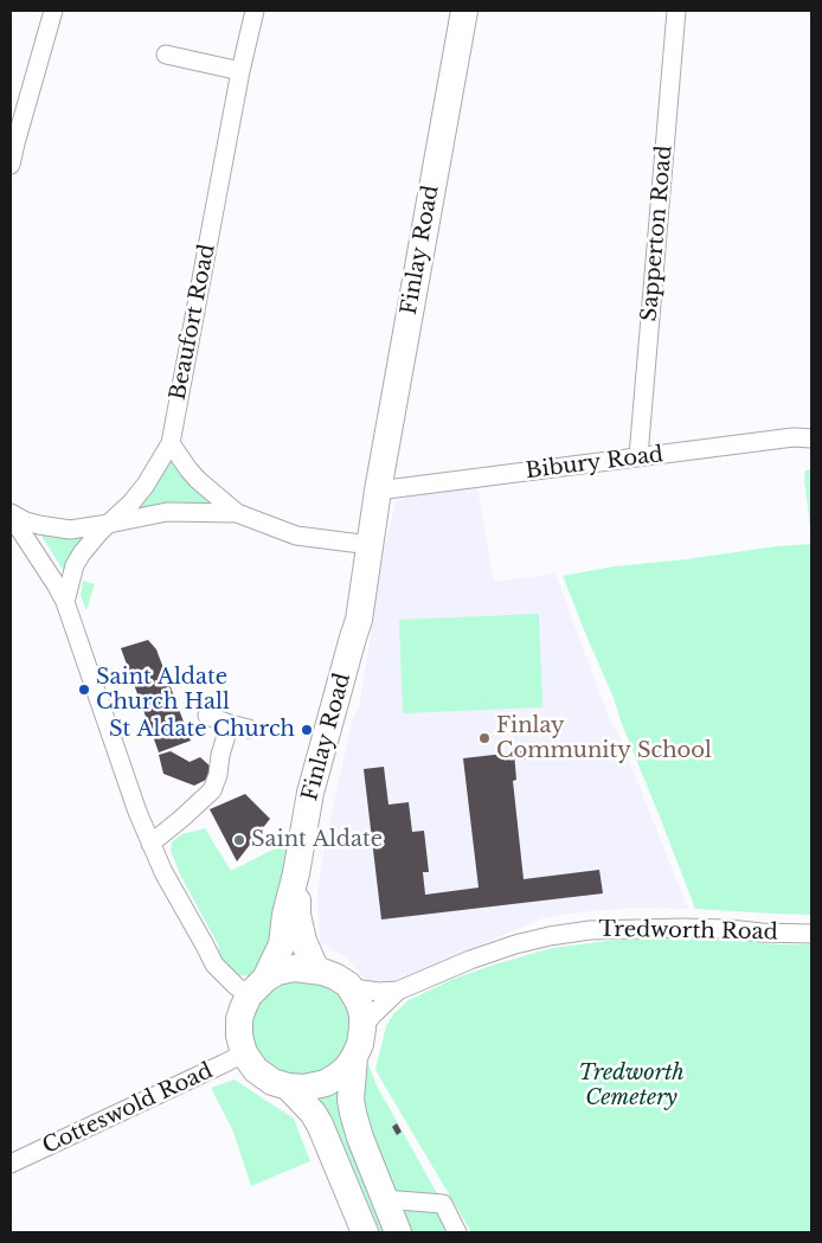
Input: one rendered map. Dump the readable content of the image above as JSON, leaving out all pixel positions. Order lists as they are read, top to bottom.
{
  "streets": {
    "highway": ["Finlay Road"],
    "street": [
      "Sapperton Road",
      "Beaufort Road",
      "Bibury Road",
      "Tredworth Road",
      "Cotteswold Road"
    ]
  },
  "crossings": [
    ["Sapperton Road", "Bibury Road"],
    ["Finlay Road", "Bibury Road"],
    ["Finlay Road", "Tredworth Road"],
    ["Finlay Road", "Cotteswold Road"],
    ["Tredworth Road", "Cotteswold Road"]
  ],
  "parks": ["Tredworth Cemetery"],
  "places": [
    "Saint Aldate Church Hall",
    "St Aldate Church",
    "Finlay Community School",
    "Saint Aldate"
  ]
}
